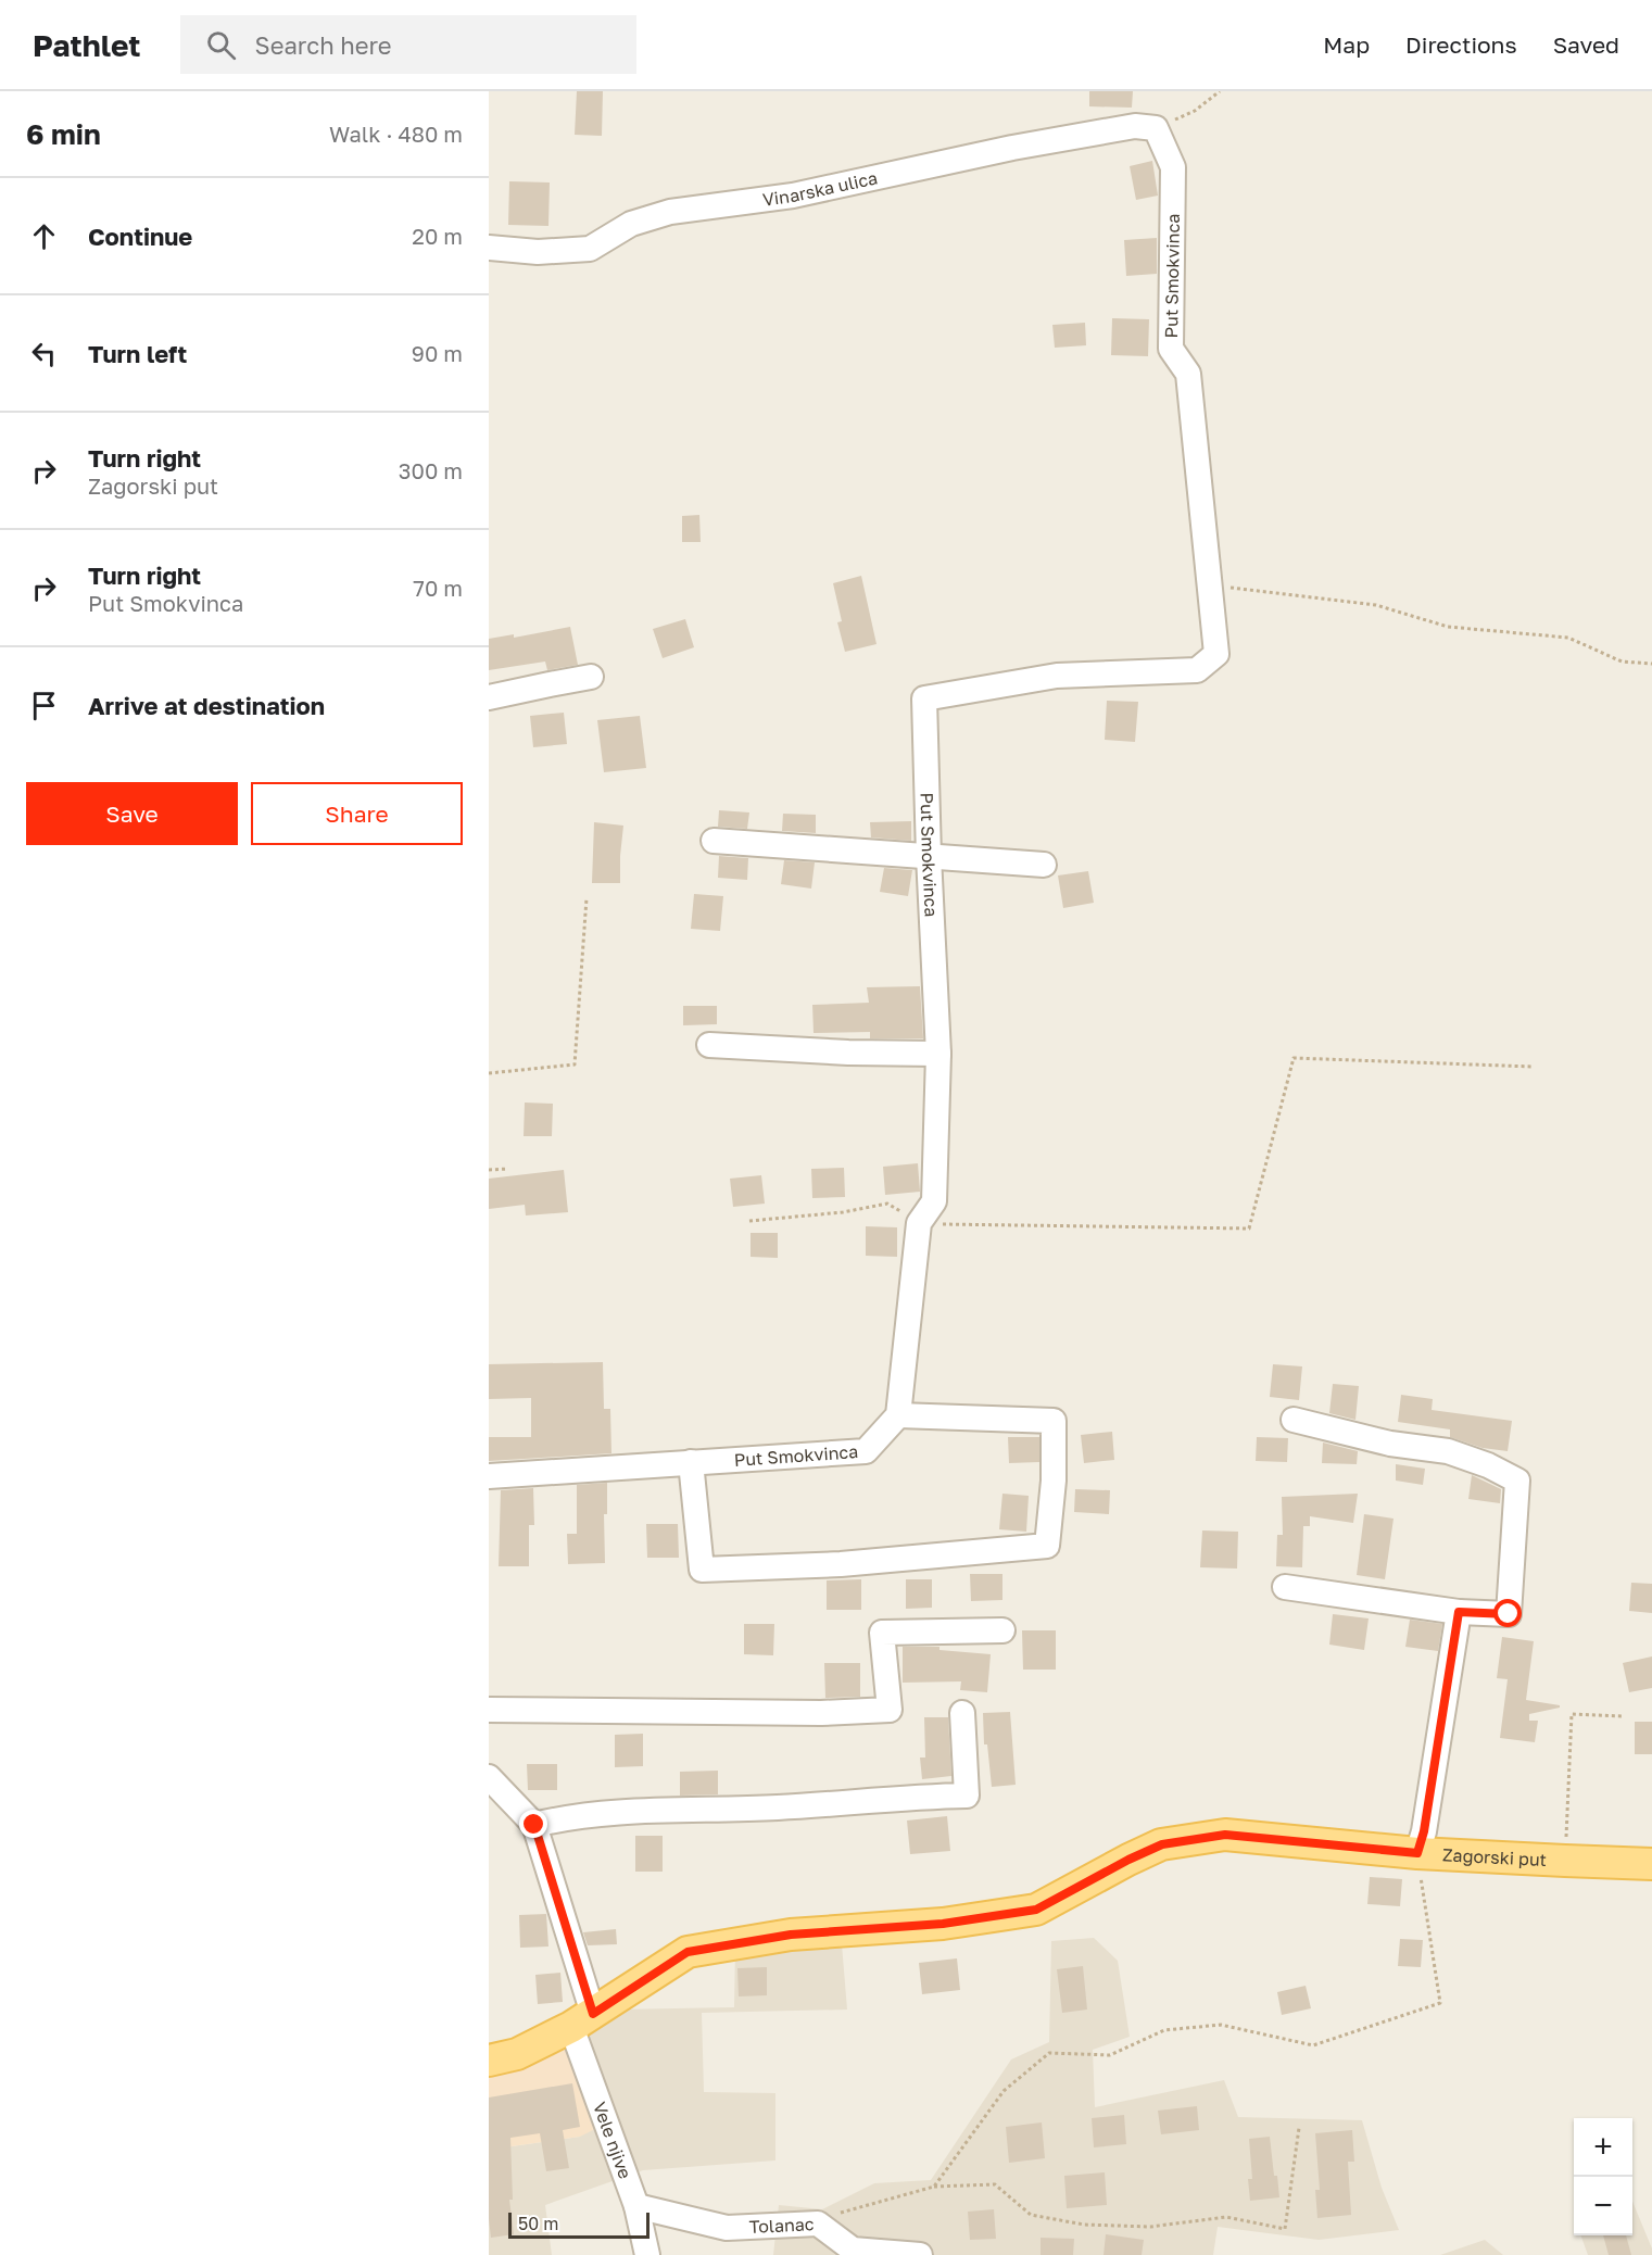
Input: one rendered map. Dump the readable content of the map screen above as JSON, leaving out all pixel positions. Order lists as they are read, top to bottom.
{
  "streets": {
    "main road": ["Zagorski put"],
    "street": [
      "Vinarska ulica",
      "Put Smokvinca",
      "Vele njive",
      "Tolanac"
    ]
  },
  "crossings": [
    ["Vinarska ulica", "Put Smokvinca"],
    ["Zagorski put", "Vele njive"],
    ["Vele njive", "Tolanac"]
  ],
  "scale_bar": "50 m",
  "page": {
    "header": "Pathlet",
    "search": "Search here",
    "nav": ["Map", "Directions", "Saved"],
    "heading": ["6 min", "Walk · 480 m"],
    "list": [
      ["Continue", "20 m"],
      ["Turn left", "90 m"],
      ["Turn right", "Zagorski put", "300 m"],
      ["Turn right", "Put Smokvinca", "70 m"],
      "Arrive at destination"
    ],
    "buttons": ["Save", "Share"],
    "map_buttons": ["+", "−"],
    "scale": "50 m"
  }
}
